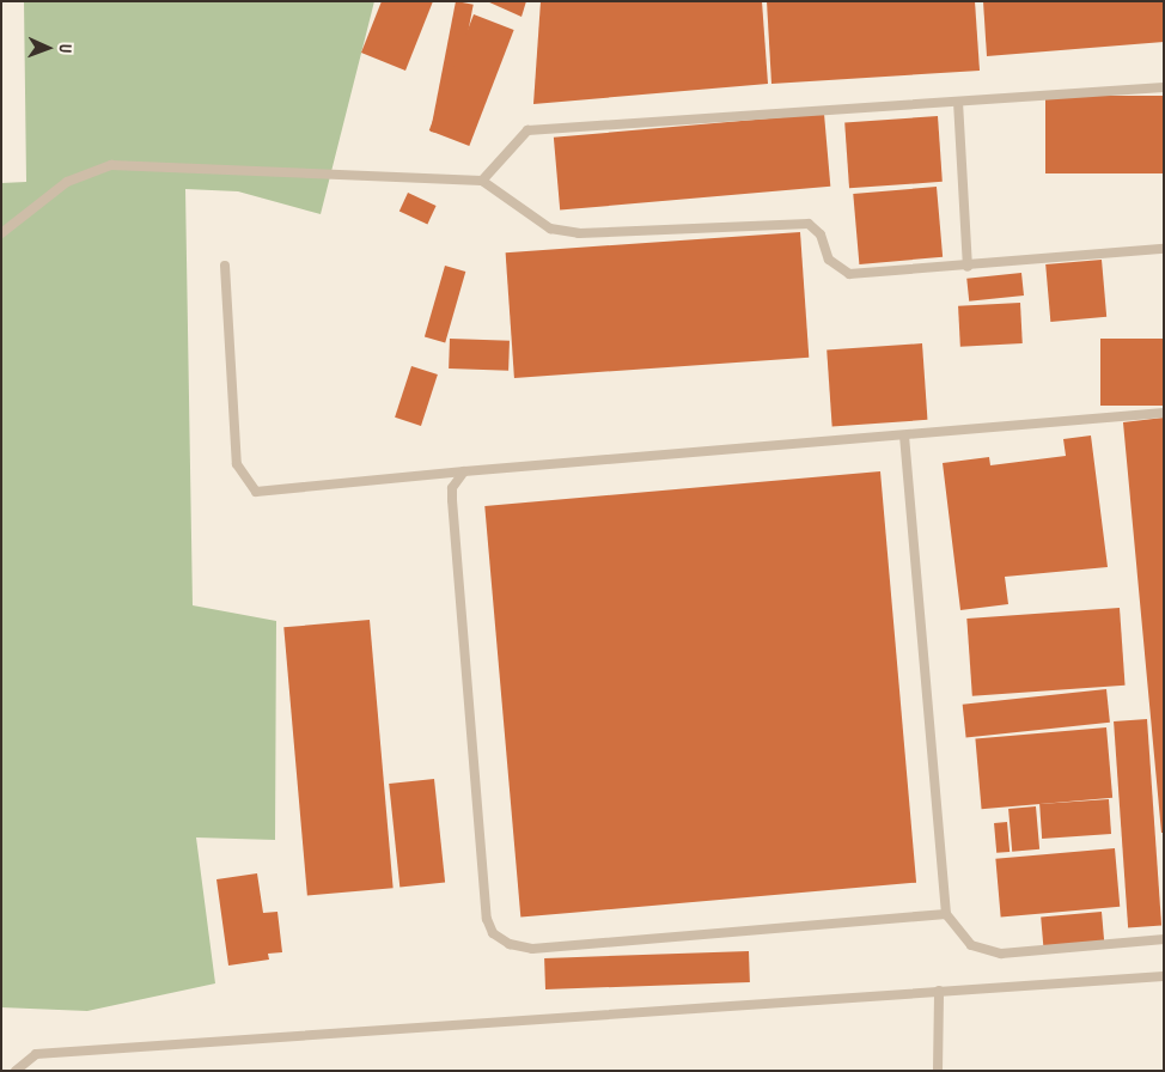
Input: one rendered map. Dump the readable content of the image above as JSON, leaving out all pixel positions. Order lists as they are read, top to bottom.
{
  "north": "right"
}
